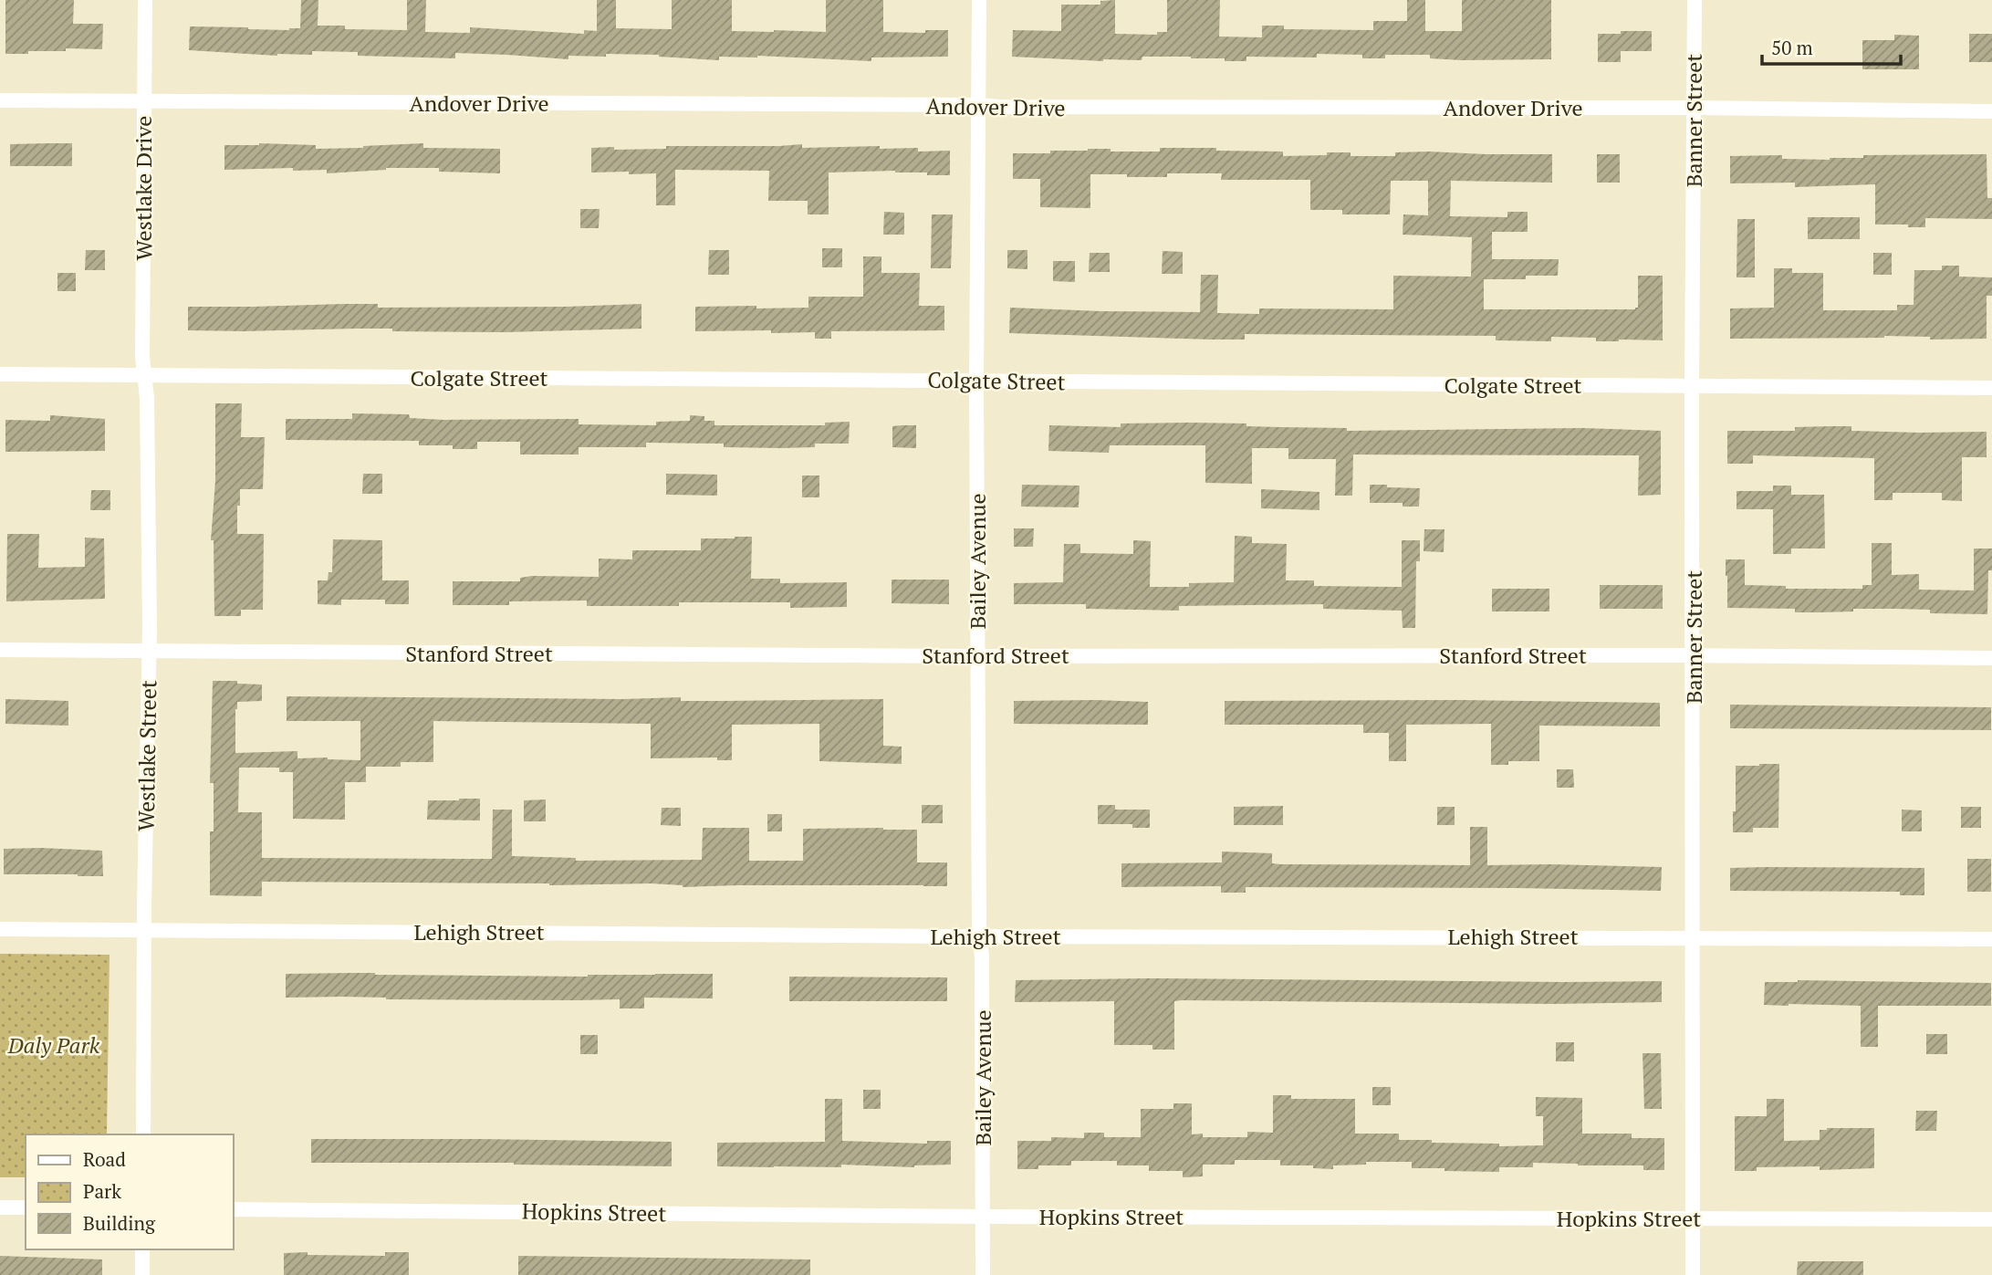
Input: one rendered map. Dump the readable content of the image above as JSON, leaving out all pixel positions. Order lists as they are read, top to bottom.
{
  "streets": {
    "street": [
      "Andover Drive",
      "Banner Street",
      "Westlake Drive",
      "Colgate Street",
      "Bailey Avenue",
      "Stanford Street",
      "Westlake Street",
      "Lehigh Street",
      "Hopkins Street"
    ]
  },
  "crossings": [
    ["Andover Drive", "Banner Street"],
    ["Andover Drive", "Westlake Drive"],
    ["Andover Drive", "Bailey Avenue"],
    ["Banner Street", "Colgate Street"],
    ["Banner Street", "Stanford Street"],
    ["Banner Street", "Lehigh Street"],
    ["Banner Street", "Hopkins Street"],
    ["Westlake Drive", "Colgate Street"],
    ["Westlake Drive", "Westlake Street"],
    ["Colgate Street", "Bailey Avenue"],
    ["Colgate Street", "Westlake Street"],
    ["Bailey Avenue", "Stanford Street"],
    ["Bailey Avenue", "Lehigh Street"],
    ["Bailey Avenue", "Hopkins Street"],
    ["Stanford Street", "Westlake Street"],
    ["Westlake Street", "Lehigh Street"]
  ],
  "parks": ["Daly Park"],
  "legend": ["Road", "Park", "Building"],
  "scale_bar": "50 m"
}
